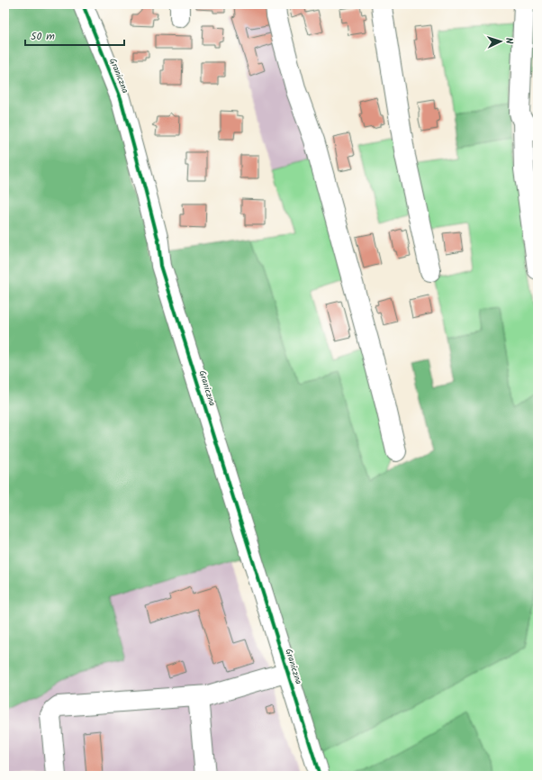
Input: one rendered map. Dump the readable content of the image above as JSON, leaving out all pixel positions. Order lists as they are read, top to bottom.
{
  "streets": {
    "street": ["Graniczna"]
  },
  "scale_bar": "50 m",
  "north": "right"
}
